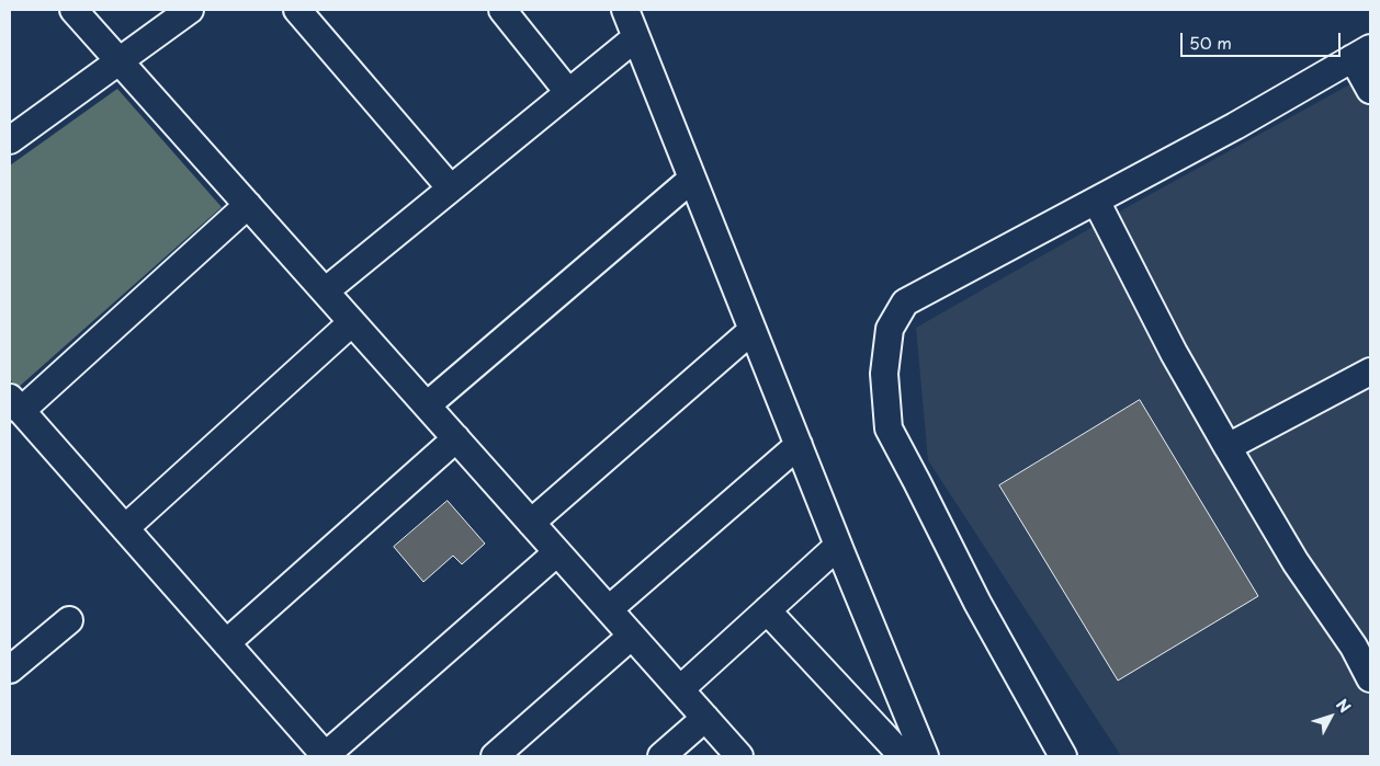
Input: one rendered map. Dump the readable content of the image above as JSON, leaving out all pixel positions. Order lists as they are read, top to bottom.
{
  "scale_bar": "50 m",
  "north": "top right"
}
